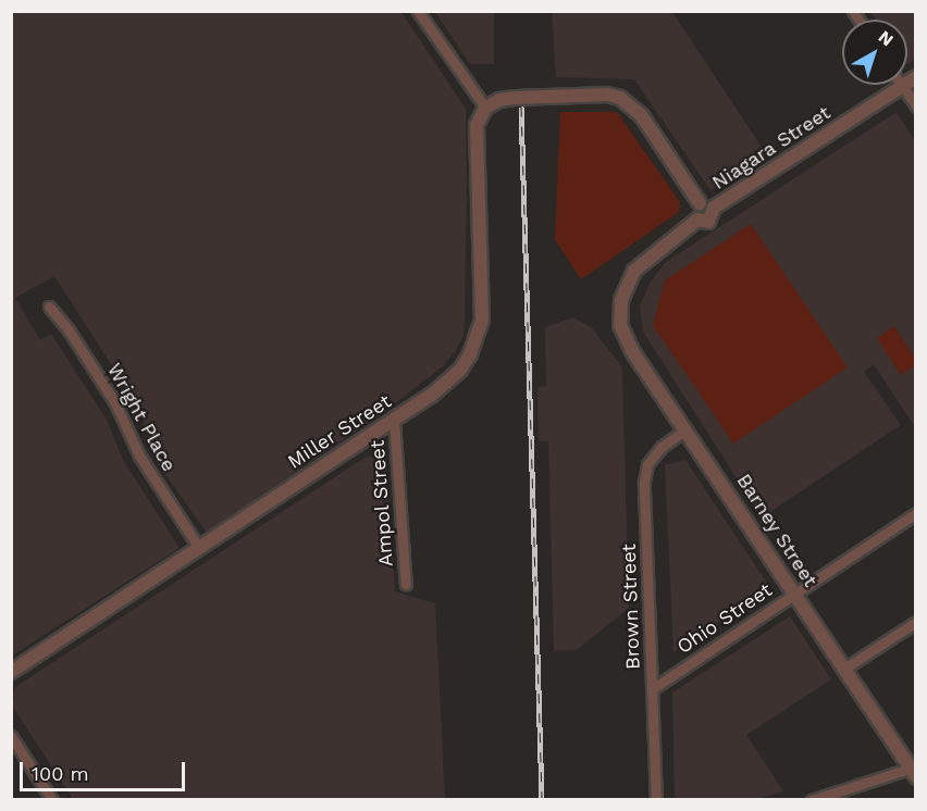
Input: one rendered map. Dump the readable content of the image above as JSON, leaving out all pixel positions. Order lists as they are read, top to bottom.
{
  "streets": {
    "street": [
      "Niagara Street",
      "Wright Place",
      "Miller Street",
      "Ampol Street",
      "Barney Street",
      "Brown Street",
      "Ohio Street"
    ]
  },
  "crossings": [
    ["Niagara Street", "Barney Street"],
    ["Wright Place", "Miller Street"],
    ["Miller Street", "Ampol Street"],
    ["Barney Street", "Brown Street"],
    ["Barney Street", "Ohio Street"],
    ["Brown Street", "Ohio Street"]
  ],
  "scale_bar": "100 m",
  "north": "top right"
}
